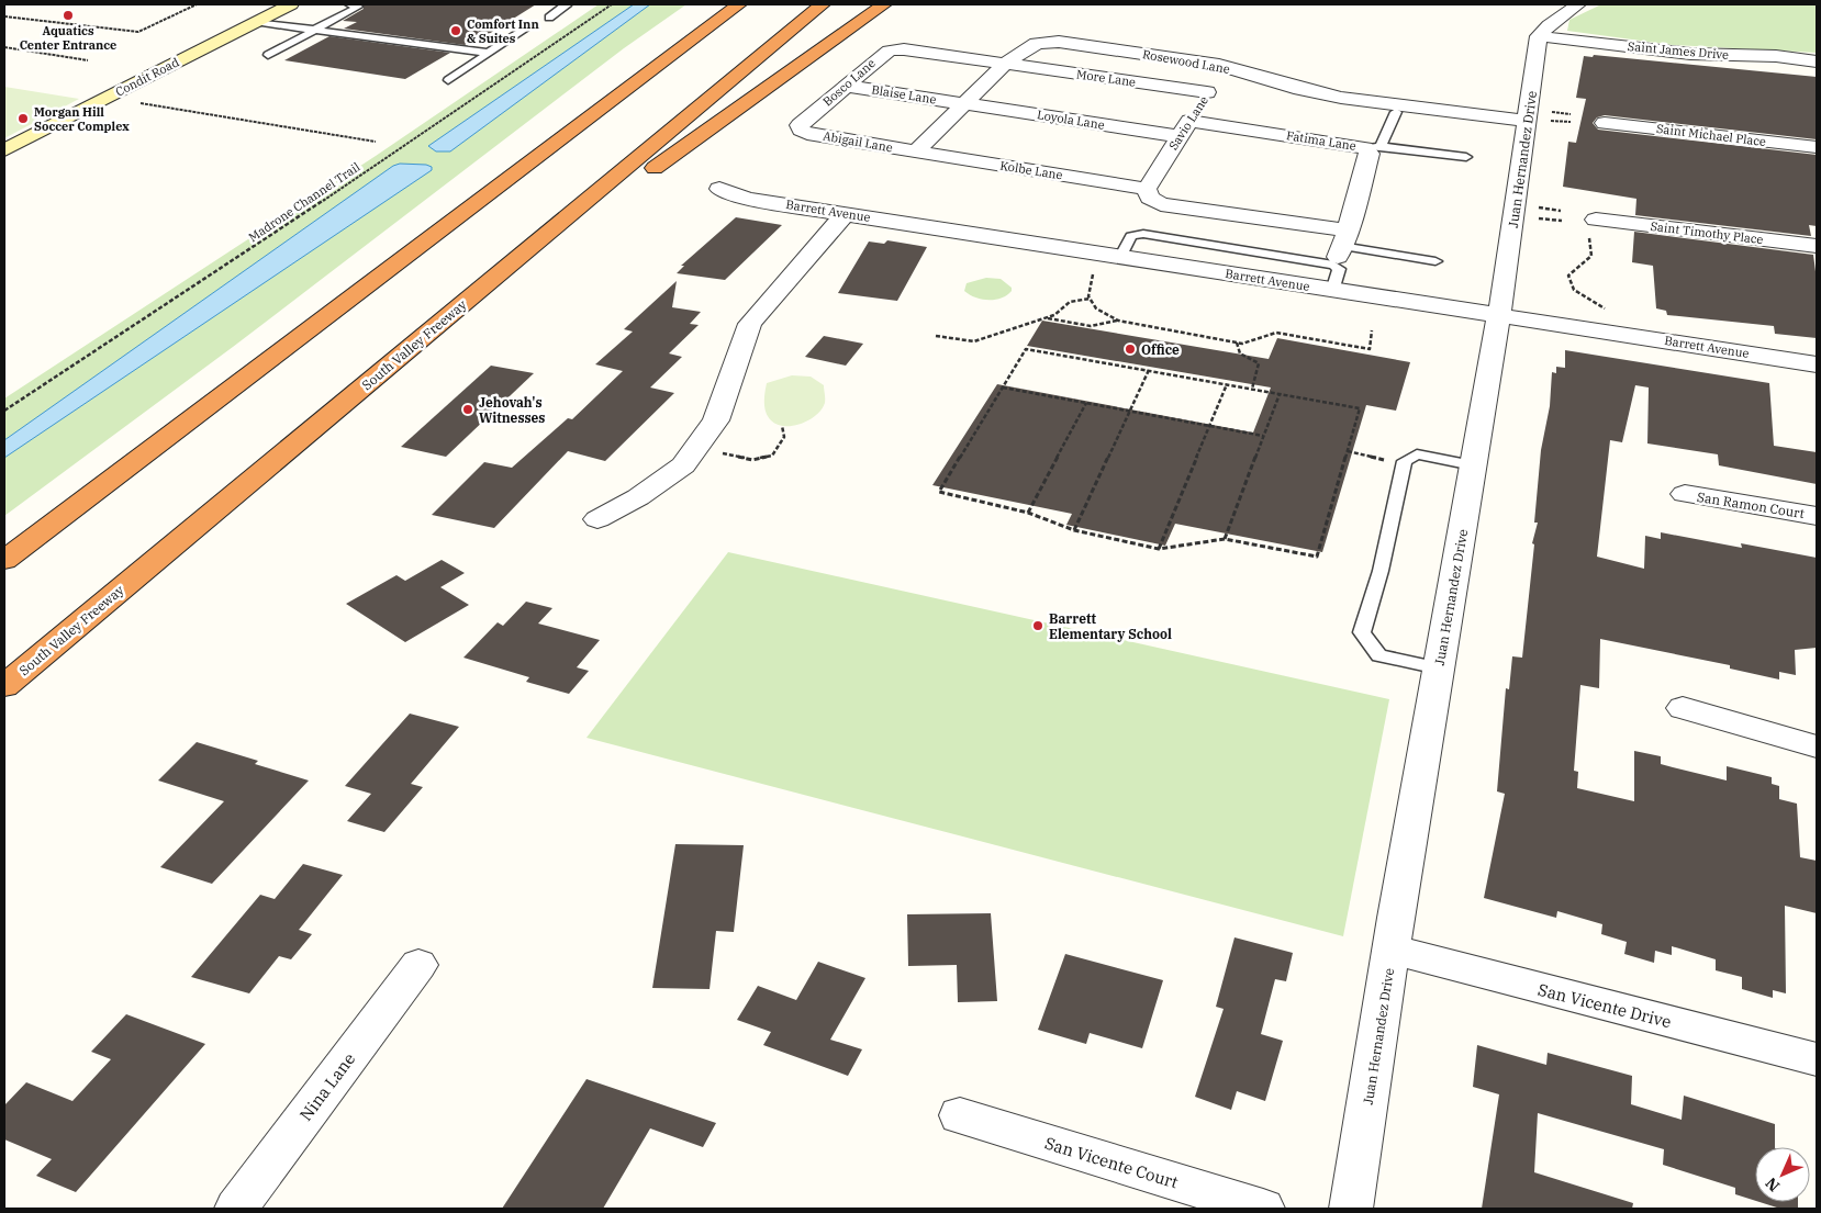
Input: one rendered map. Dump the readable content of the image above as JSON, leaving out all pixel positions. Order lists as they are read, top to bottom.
{
  "streets": {
    "highway": ["South Valley Freeway"],
    "street": [
      "Saint James Drive",
      "Rosewood Lane",
      "Condit Road",
      "More Lane",
      "Bosco Lane",
      "Blaise Lane",
      "Loyola Lane",
      "Savio Lane",
      "Saint Michael Place",
      "Fatima Lane",
      "Abigail Lane",
      "Juan Hernandez Drive",
      "Kolbe Lane",
      "Barrett Avenue",
      "Saint Timothy Place",
      "San Ramon Court",
      "San Vicente Drive",
      "Nina Lane",
      "San Vicente Court"
    ],
    "path": ["Madrone Channel Trail"]
  },
  "crossings": [
    ["Saint James Drive", "Juan Hernandez Drive"],
    ["Rosewood Lane", "More Lane"],
    ["Rosewood Lane", "Bosco Lane"],
    ["Rosewood Lane", "Blaise Lane"],
    ["Rosewood Lane", "Loyola Lane"],
    ["Rosewood Lane", "Savio Lane"],
    ["Rosewood Lane", "Abigail Lane"],
    ["Rosewood Lane", "Juan Hernandez Drive"],
    ["Rosewood Lane", "Kolbe Lane"],
    ["More Lane", "Bosco Lane"],
    ["More Lane", "Savio Lane"],
    ["Bosco Lane", "Blaise Lane"],
    ["Bosco Lane", "Abigail Lane"],
    ["Blaise Lane", "Loyola Lane"],
    ["Loyola Lane", "Savio Lane"],
    ["Loyola Lane", "Fatima Lane"],
    ["Savio Lane", "Fatima Lane"],
    ["Savio Lane", "Kolbe Lane"],
    ["Abigail Lane", "Kolbe Lane"],
    ["Juan Hernandez Drive", "Barrett Avenue"],
    ["Juan Hernandez Drive", "San Vicente Drive"]
  ],
  "places": [
    "Aquatics Center Entrance",
    "Comfort Inn & Suites",
    "Morgan Hill Soccer Complex",
    "Office",
    "Jehovah's Witnesses",
    "Barrett Elementary School"
  ],
  "north": "bottom left"
}
